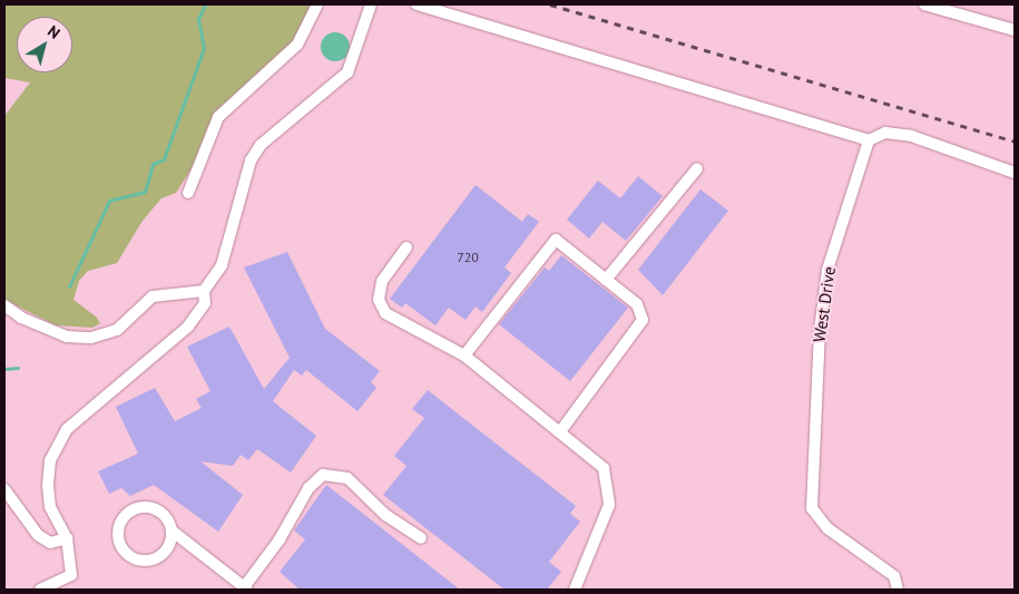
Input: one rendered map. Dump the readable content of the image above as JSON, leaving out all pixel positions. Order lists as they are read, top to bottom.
{
  "streets": {
    "street": ["West Drive"]
  },
  "house_numbers": ["720"],
  "north": "top right"
}
